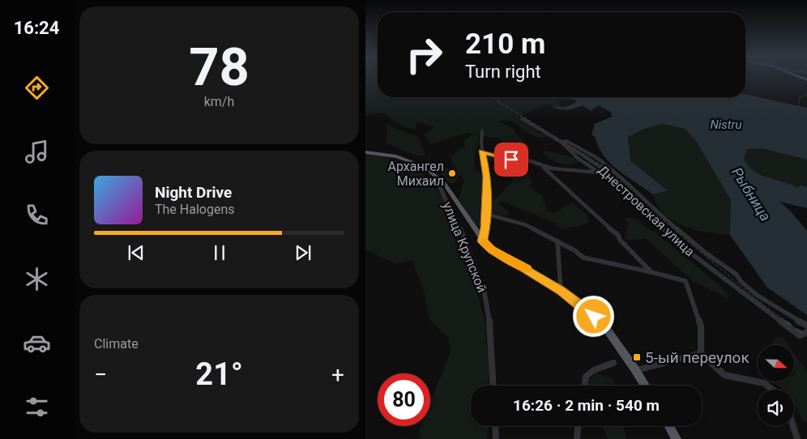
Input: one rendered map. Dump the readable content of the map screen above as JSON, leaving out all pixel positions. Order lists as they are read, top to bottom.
{
  "streets": {
    "street": ["Днестровская улица", "улица Крупской"]
  },
  "water": ["Nistru", "Рыбница"],
  "places": {
    "other": ["Архангел Михаил"],
    "transit": ["5-ый переулок"]
  },
  "north": "right",
  "page": {
    "tabs": "16:24",
    "tile": [
      ["78", "km/h"],
      "Climate"
    ],
    "turn": ["210 m", "Turn right"],
    "song": ["Night Drive", "The Halogens"],
    "heat": ["−", "21°", "+"],
    "limit": "80",
    "trip": "16:26 · 2 min · 540 m"
  }
}
